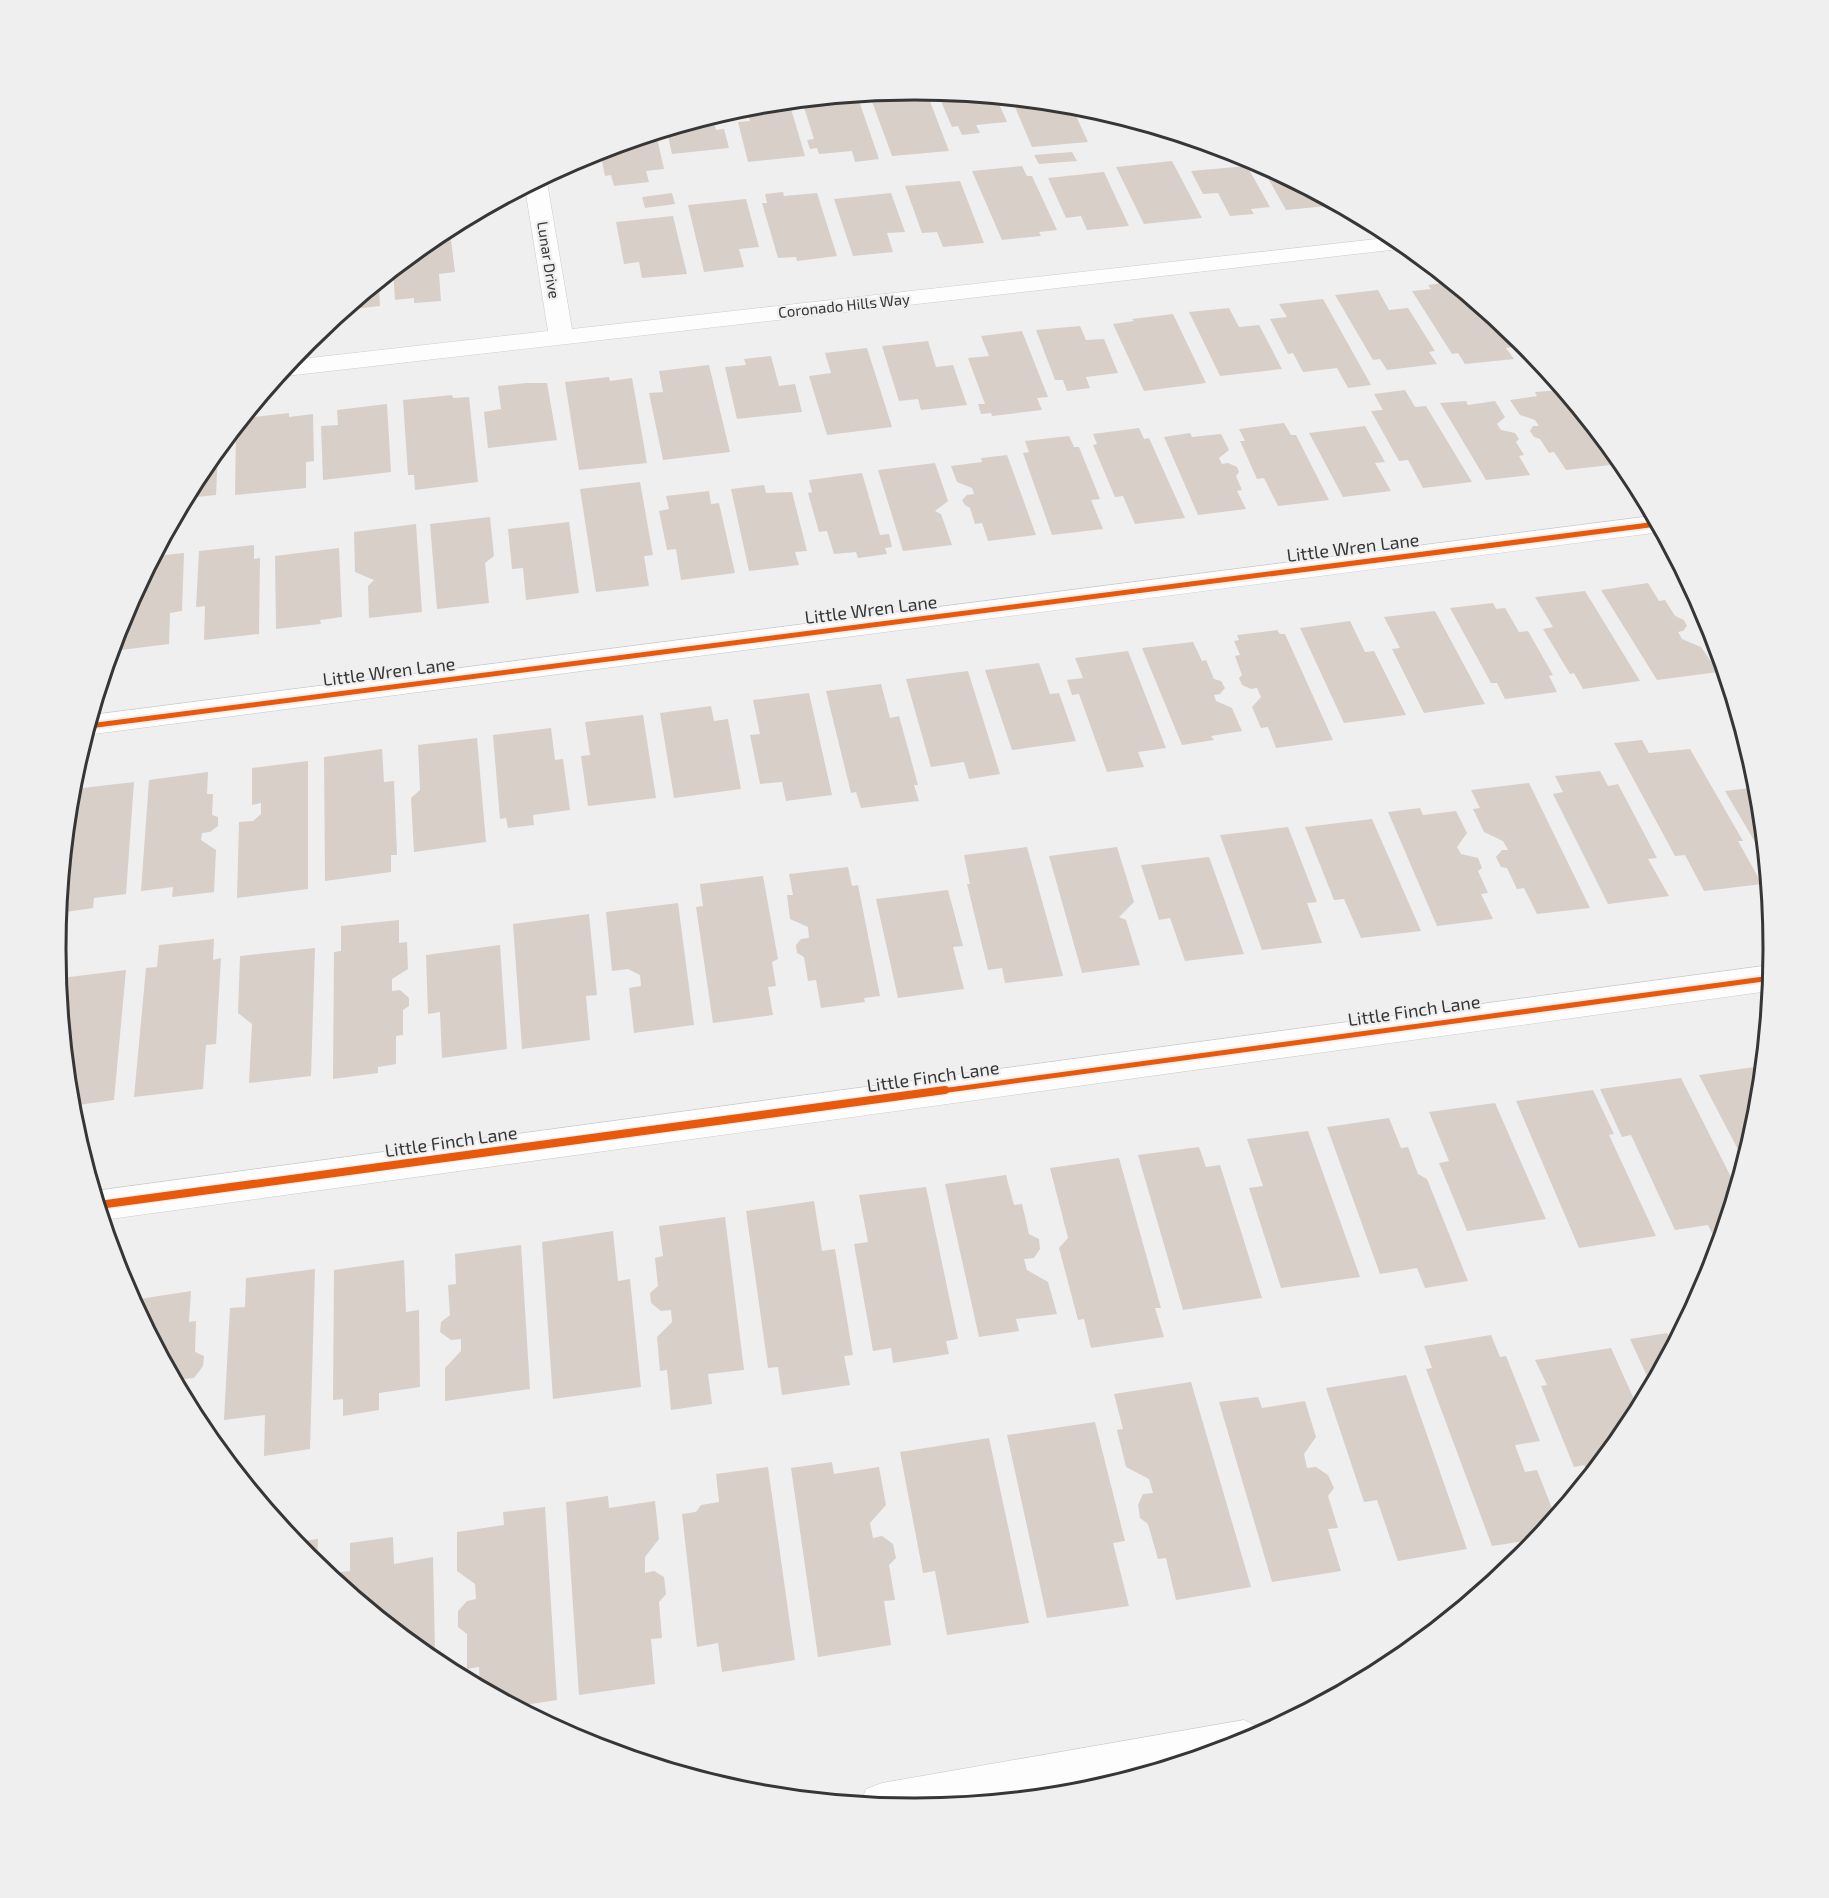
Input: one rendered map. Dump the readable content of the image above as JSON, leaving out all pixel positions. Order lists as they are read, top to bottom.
{
  "streets": {
    "street": [
      "Lunar Drive",
      "Coronado Hills Way",
      "Little Wren Lane",
      "Little Finch Lane"
    ]
  },
  "crossings": [
    ["Lunar Drive", "Coronado Hills Way"]
  ]
}
